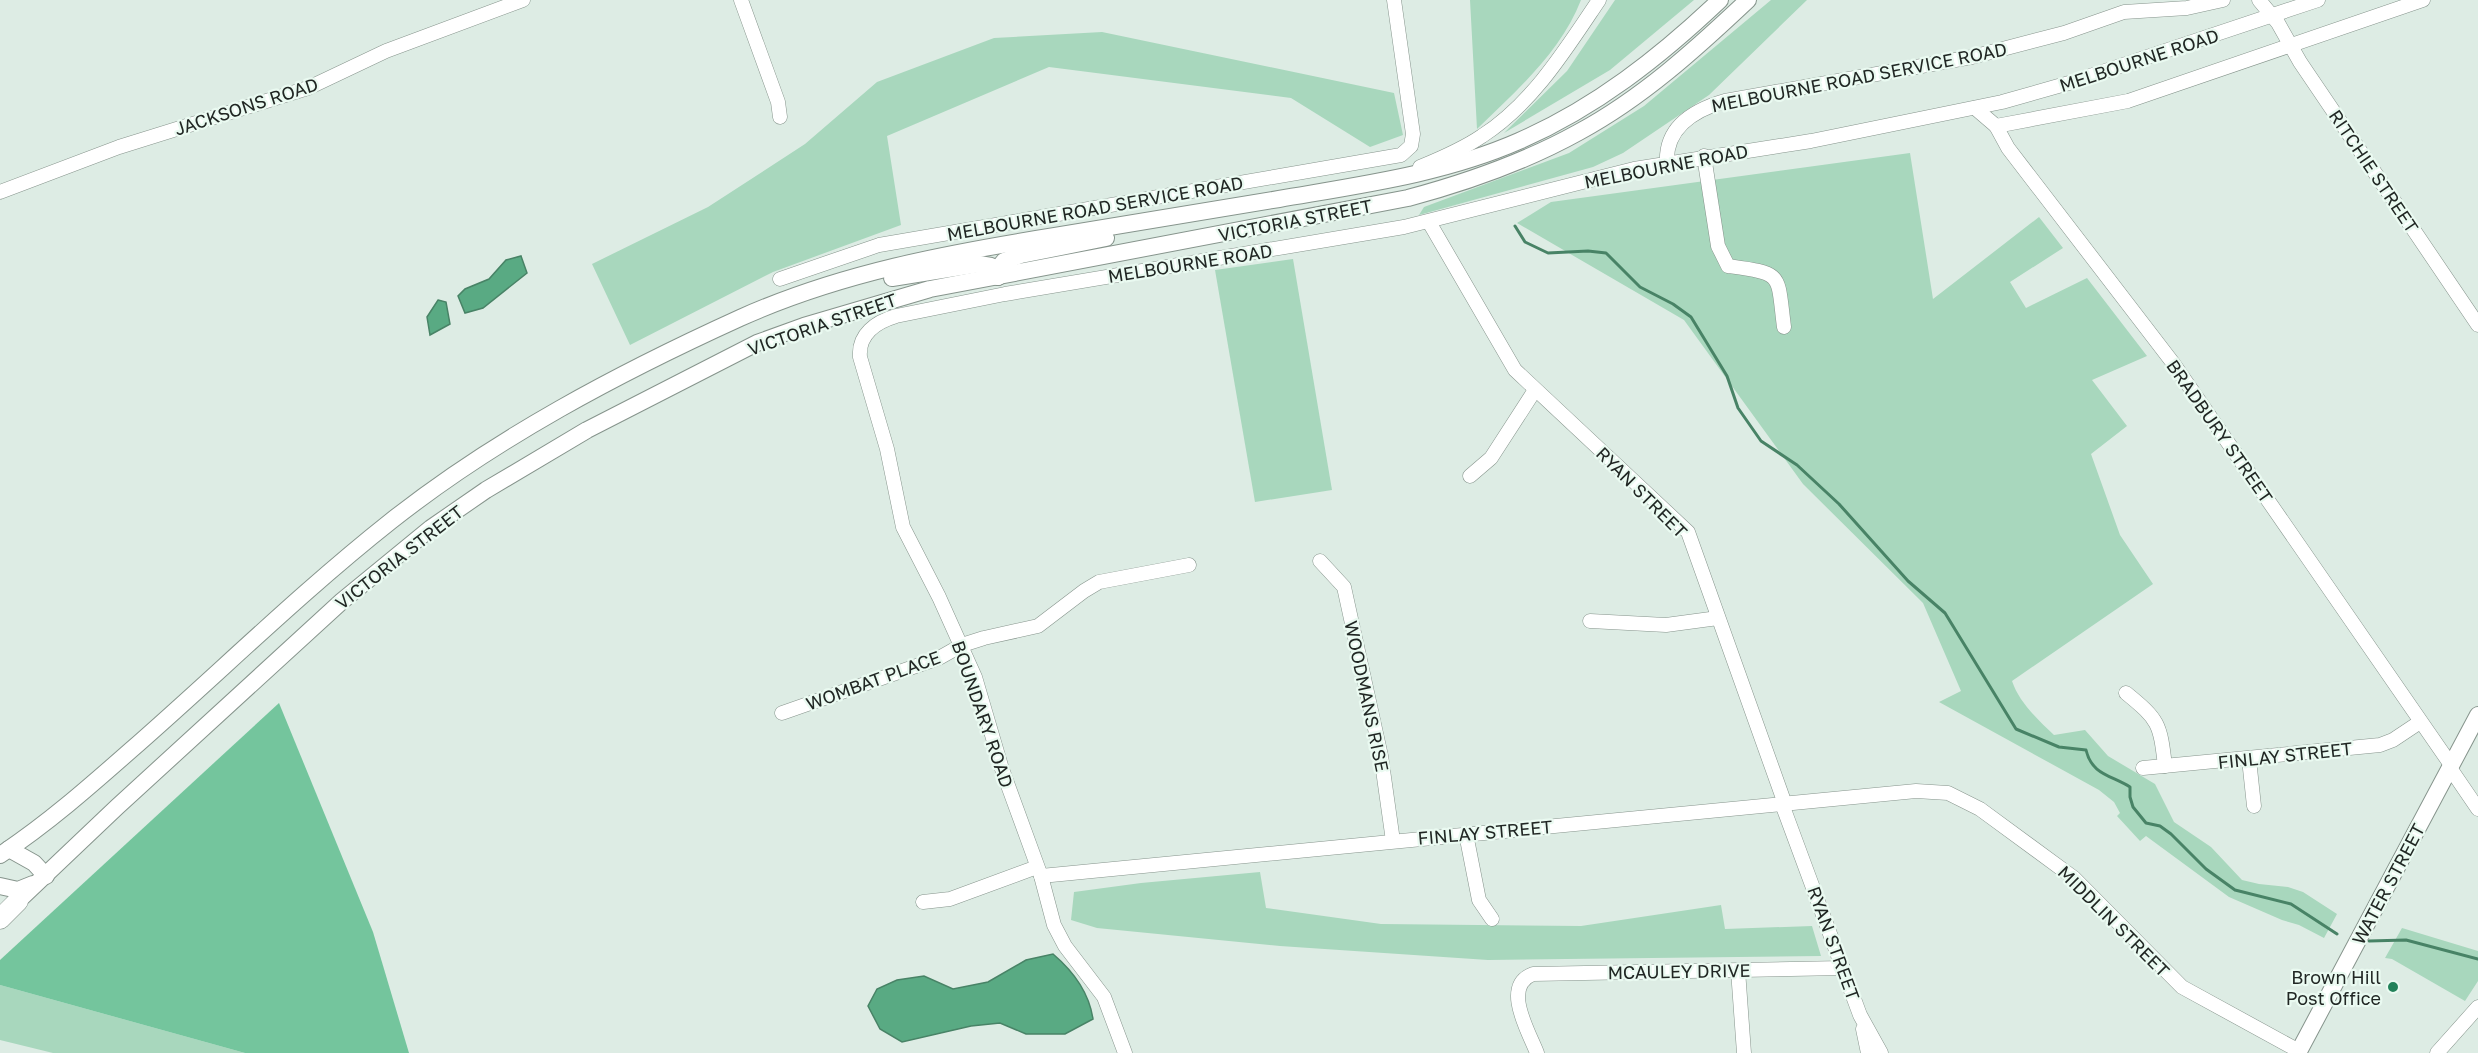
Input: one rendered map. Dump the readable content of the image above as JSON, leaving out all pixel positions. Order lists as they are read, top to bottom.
{
  "streets": {
    "main road": ["VICTORIA STREET", "WATER STREET"],
    "street": [
      "MELBOURNE ROAD",
      "MELBOURNE ROAD SERVICE ROAD",
      "JACKSONS ROAD",
      "RITCHIE STREET",
      "BRADBURY STREET",
      "RYAN STREET",
      "WOMBAT PLACE",
      "WOODMANS RISE",
      "BOUNDARY ROAD",
      "FINLAY STREET",
      "MIDDLIN STREET",
      "MCAULEY DRIVE"
    ]
  },
  "crossings": [
    ["MELBOURNE ROAD", "MELBOURNE ROAD SERVICE ROAD"],
    ["MELBOURNE ROAD", "RITCHIE STREET"],
    ["MELBOURNE ROAD", "BRADBURY STREET"],
    ["MELBOURNE ROAD", "RYAN STREET"],
    ["MELBOURNE ROAD", "BOUNDARY ROAD"],
    ["BRADBURY STREET", "FINLAY STREET"],
    ["BRADBURY STREET", "WATER STREET"],
    ["RYAN STREET", "FINLAY STREET"],
    ["RYAN STREET", "MCAULEY DRIVE"],
    ["WOMBAT PLACE", "BOUNDARY ROAD"],
    ["WOODMANS RISE", "FINLAY STREET"],
    ["BOUNDARY ROAD", "FINLAY STREET"],
    ["FINLAY STREET", "MIDDLIN STREET"],
    ["WATER STREET", "MIDDLIN STREET"]
  ],
  "places": ["Brown Hill Post Office"]
}
